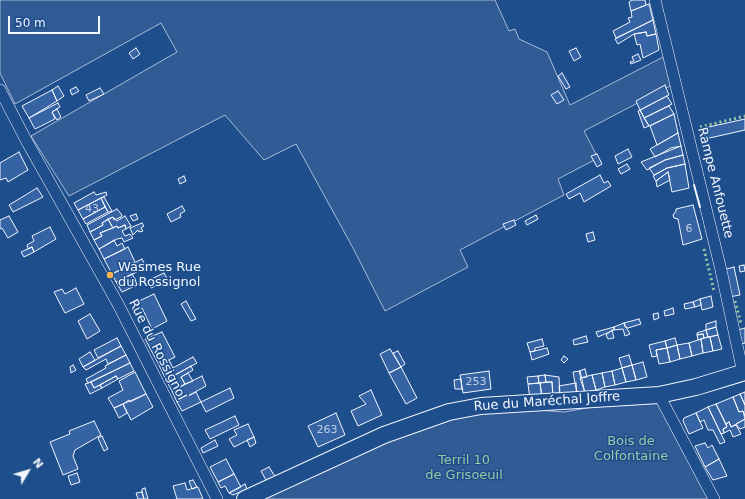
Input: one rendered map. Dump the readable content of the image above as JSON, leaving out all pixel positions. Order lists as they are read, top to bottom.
{
  "streets": {
    "street": ["Rampe Anfouette", "Rue du Rossignol", "Rue du Maréchal Joffre"]
  },
  "crossings": [
    ["Rampe Anfouette", "Rue du Maréchal Joffre"]
  ],
  "parks": ["Bois de Colfontaine", "Terril 10 de Grisoeuil"],
  "places": ["Wasmes Rue du Rossignol"],
  "house_numbers": [
    "43",
    "6",
    "253",
    "263"
  ],
  "scale_bar": "50 m",
  "north": "top right"
}
